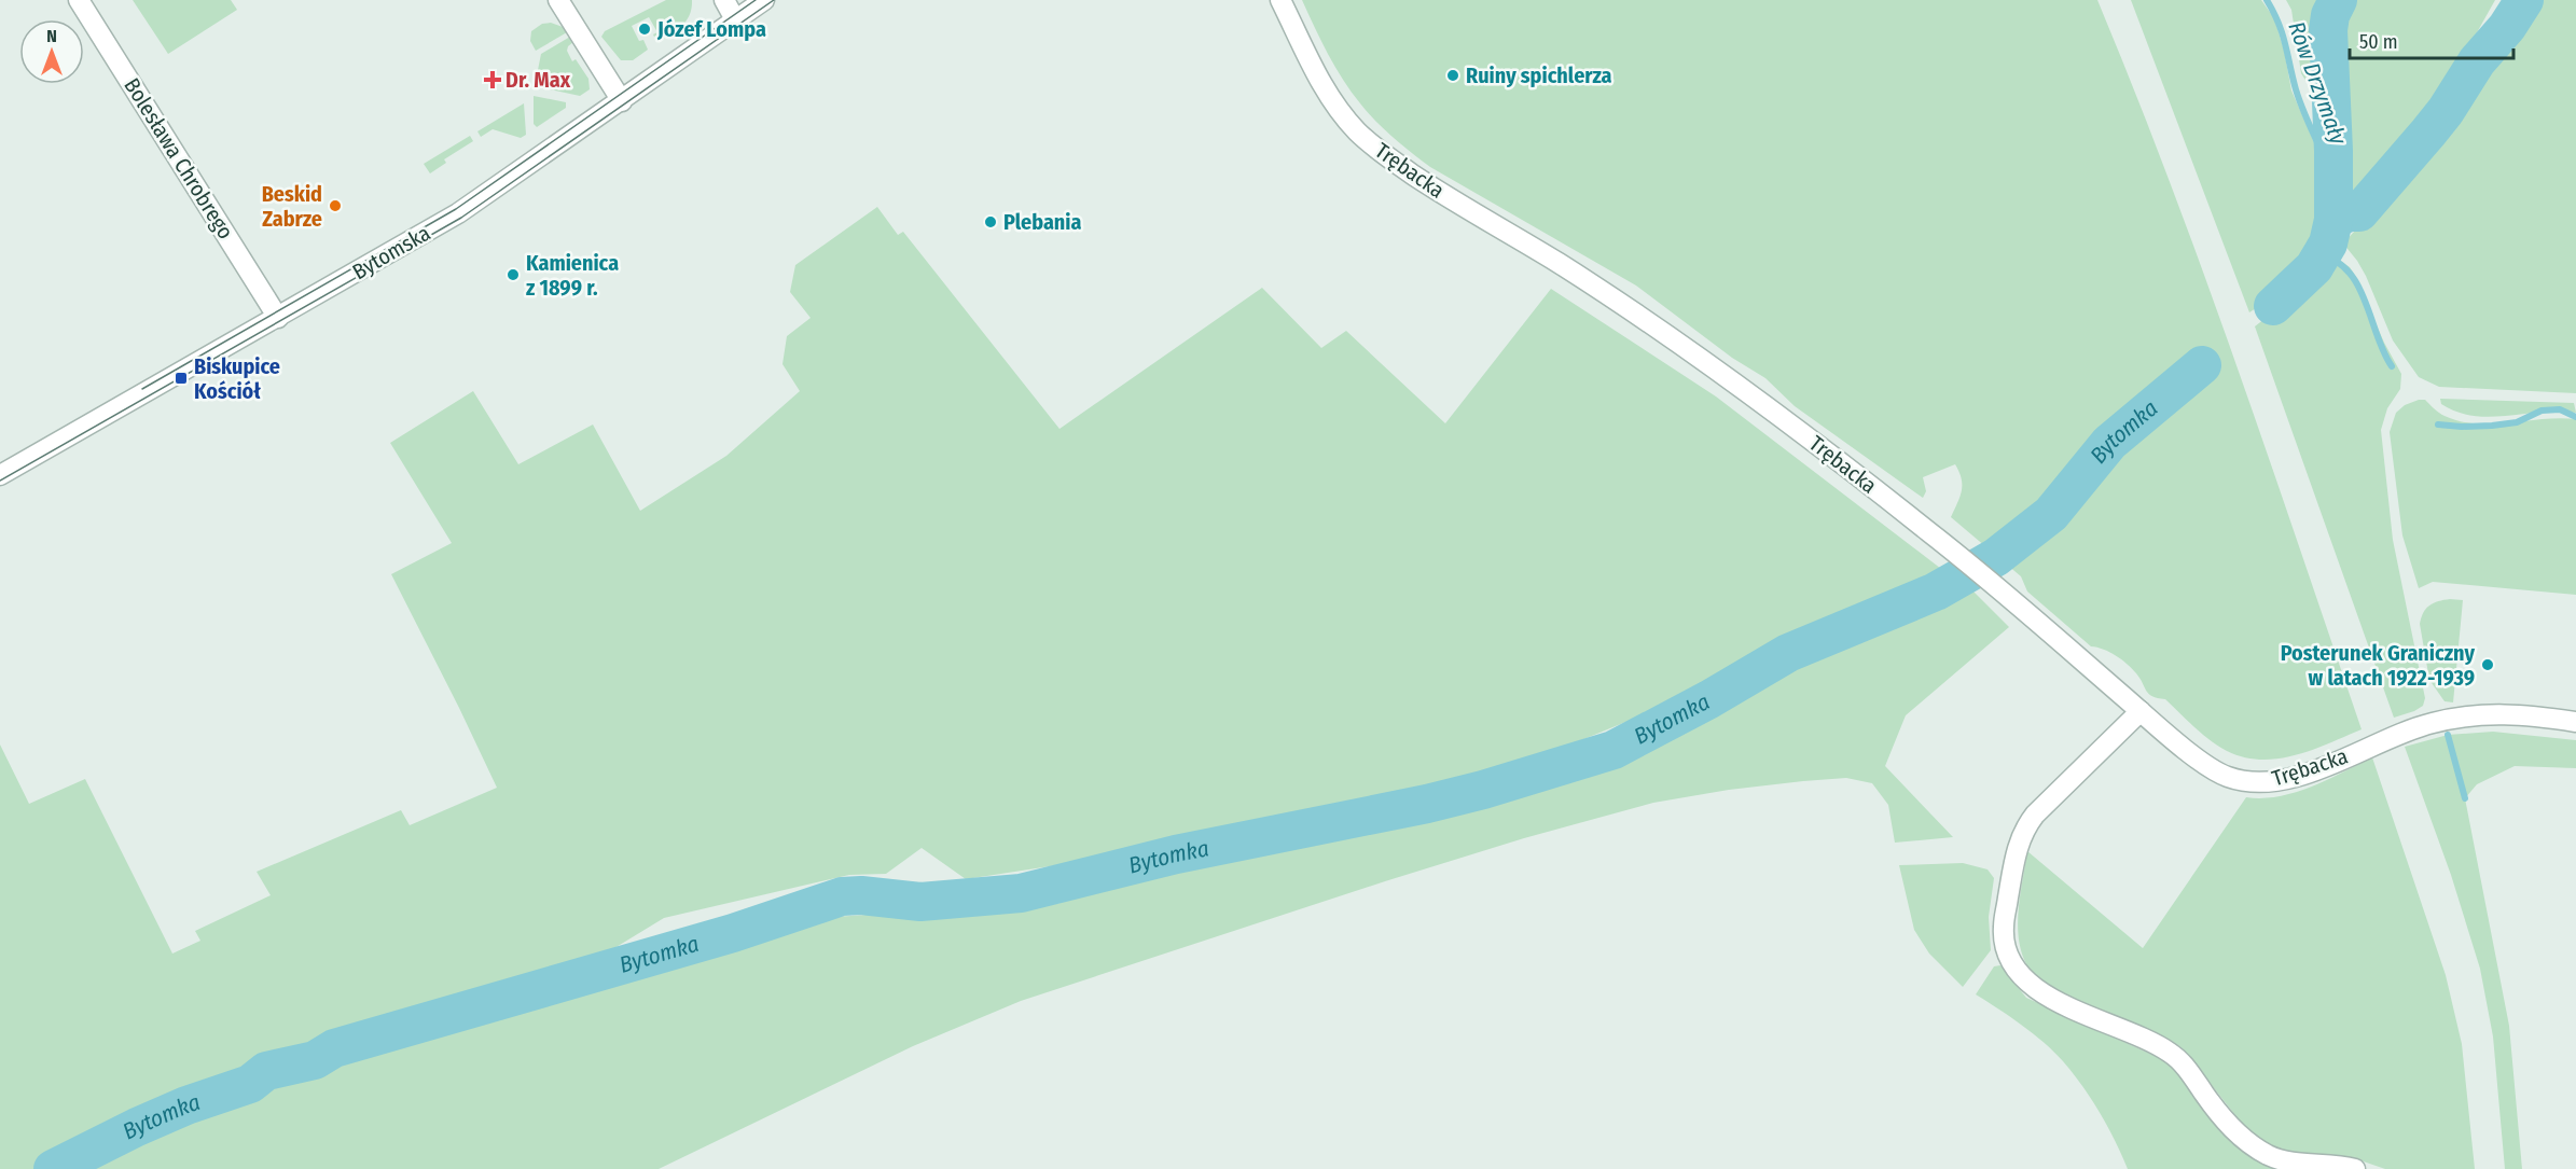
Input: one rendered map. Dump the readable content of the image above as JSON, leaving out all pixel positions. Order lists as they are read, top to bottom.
{
  "streets": {
    "street": ["Bolesława Chrobrego", "Trębacka", "Bytomska"]
  },
  "crossings": [
    ["Bolesława Chrobrego", "Bytomska"]
  ],
  "water": ["Rów Drzymały", "Bytomka"],
  "places": {
    "other": [
      "Józef Lompa",
      "Ruiny spichlerza",
      "Beskid Zabrze",
      "Plebania",
      "Kamienica z 1899 r.",
      "Posterunek Graniczny w latach 1922-1939"
    ],
    "health": ["Dr. Max"],
    "transit": ["Biskupice Kościół"]
  },
  "scale_bar": "50 m",
  "north": "top"
}
